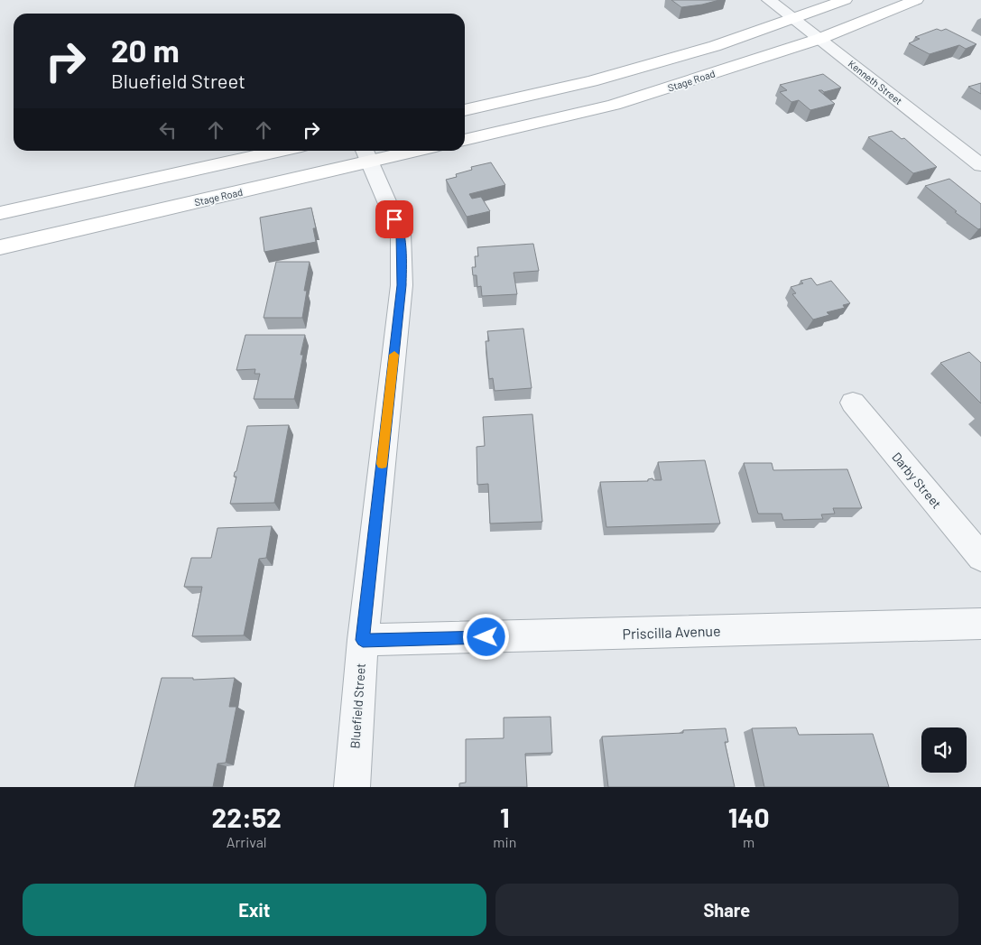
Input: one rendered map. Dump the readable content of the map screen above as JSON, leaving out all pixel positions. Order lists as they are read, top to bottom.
{
  "streets": {
    "main road": ["Stage Road"],
    "street": [
      "Kenneth Street",
      "Darby Street",
      "Priscilla Avenue",
      "Bluefield Street"
    ]
  },
  "crossings": [
    ["Stage Road", "Kenneth Street"],
    ["Stage Road", "Bluefield Street"],
    ["Priscilla Avenue", "Bluefield Street"]
  ],
  "page": {
    "turn": ["20 m", "Bluefield Street"],
    "eta": [
      "22:52",
      "Arrival",
      "1",
      "min",
      "140",
      "m"
    ],
    "buttons": ["Exit", "Share"]
  }
}
